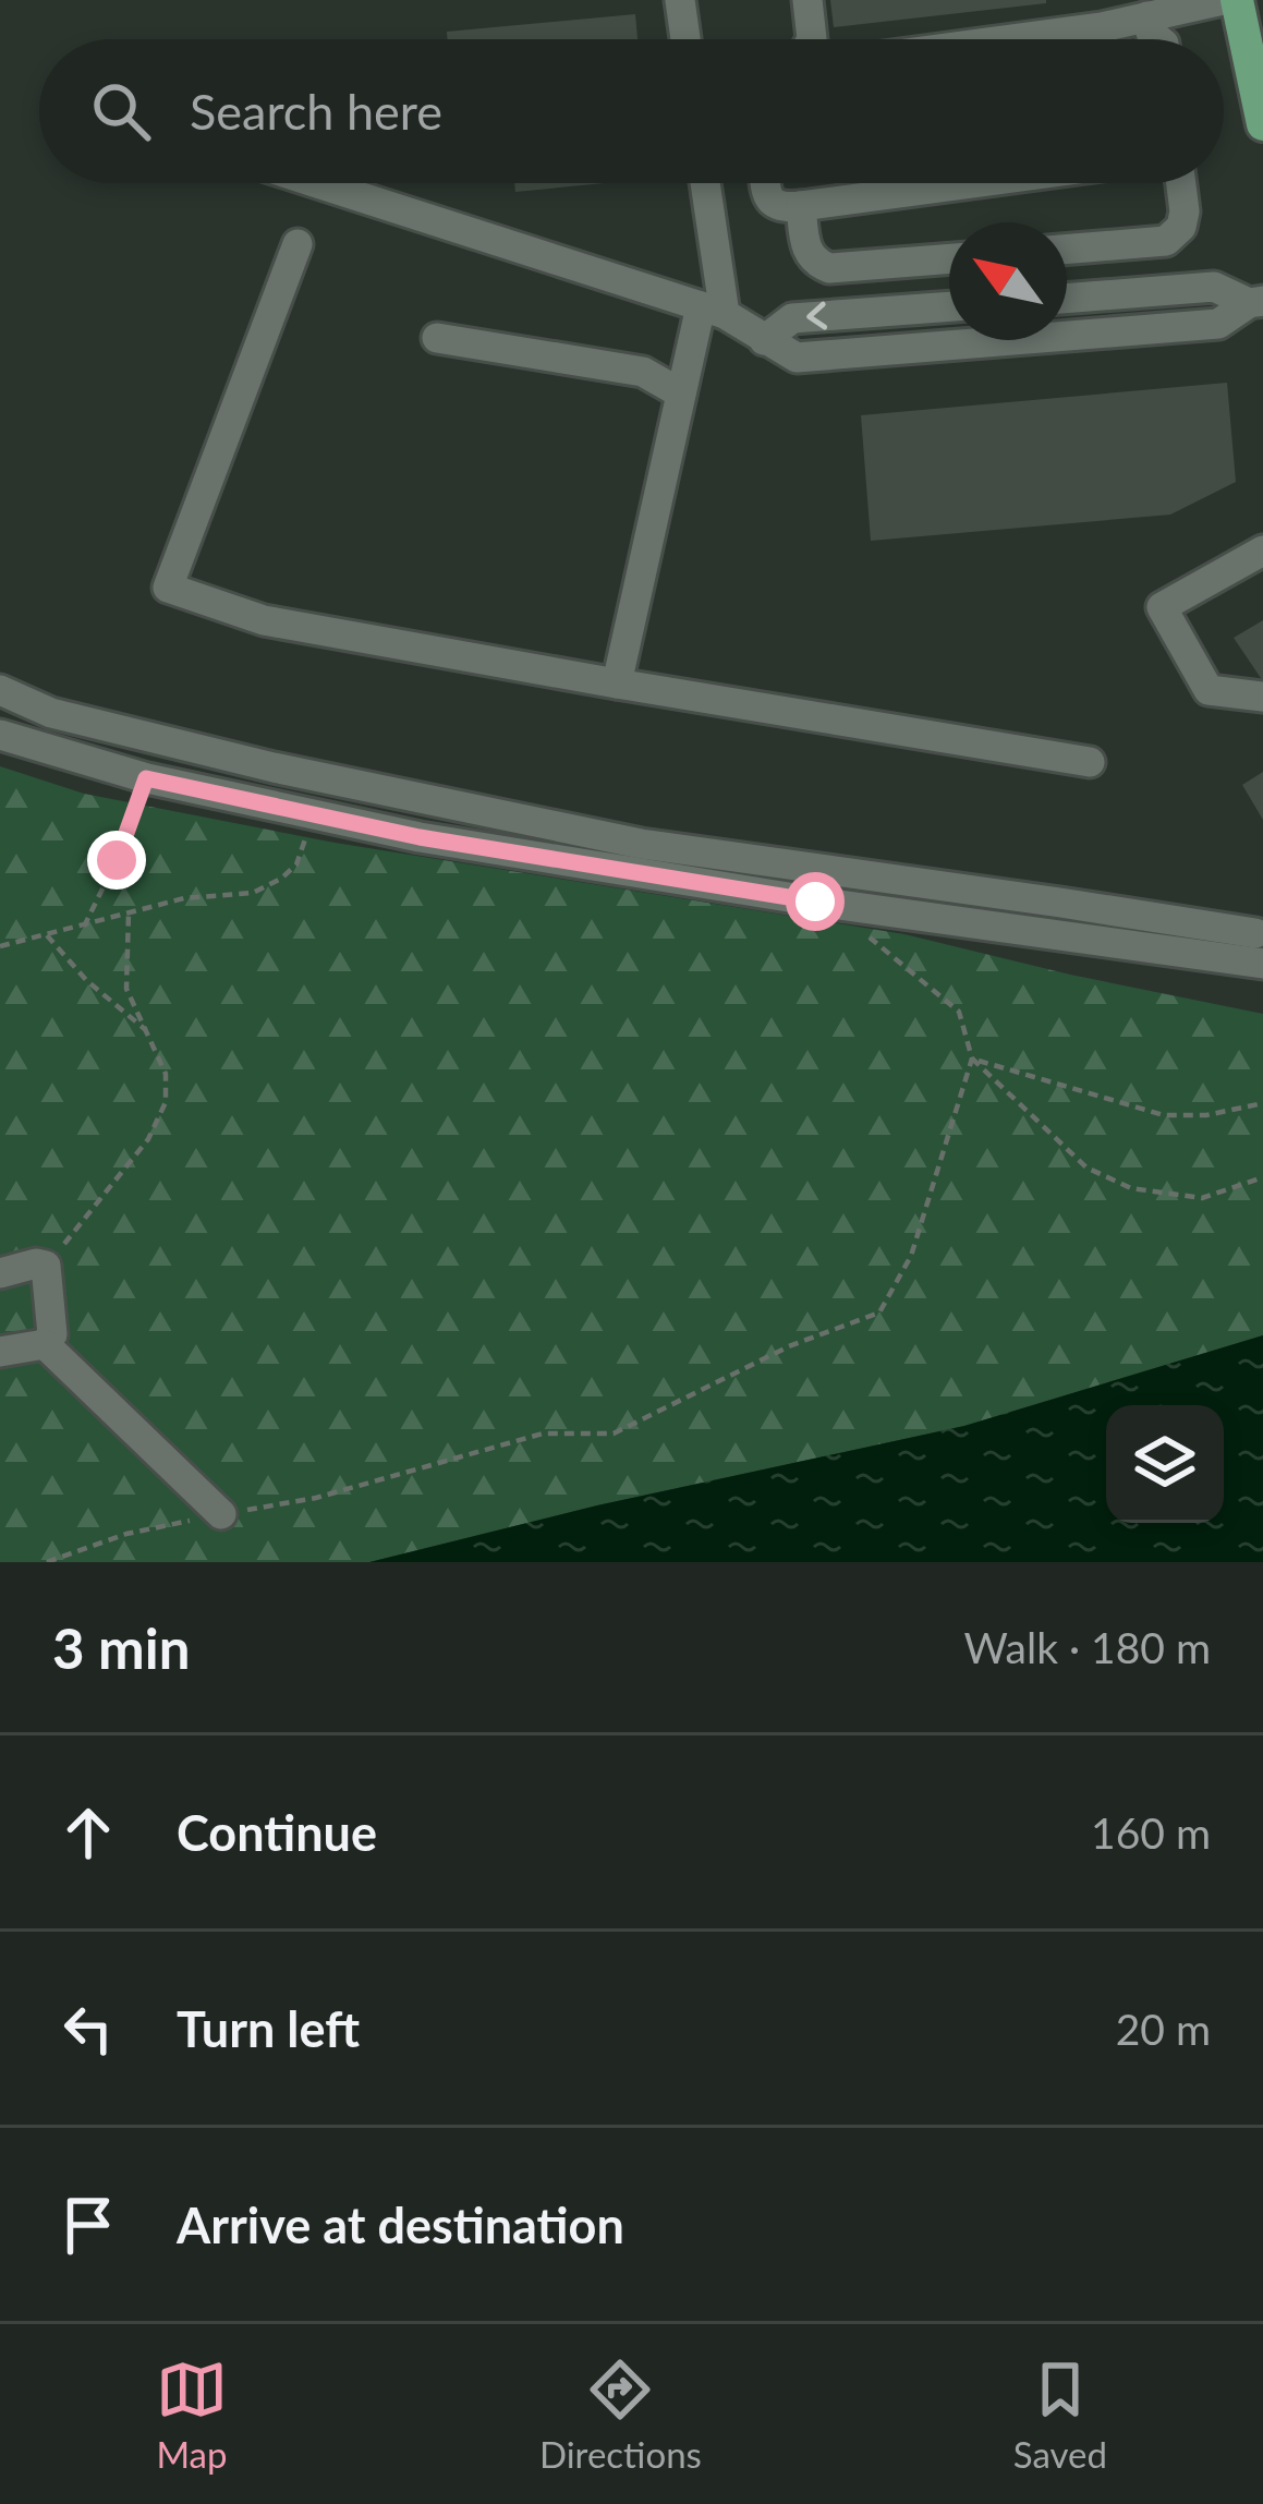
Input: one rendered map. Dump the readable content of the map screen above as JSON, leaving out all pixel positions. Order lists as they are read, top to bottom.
{
  "north": "top left",
  "page": {
    "search": "Search here",
    "heading": ["3 min", "Walk · 180 m"],
    "list": [
      ["Continue", "160 m"],
      ["Turn left", "20 m"],
      "Arrive at destination"
    ],
    "nav": ["Map", "Directions", "Saved"]
  }
}
